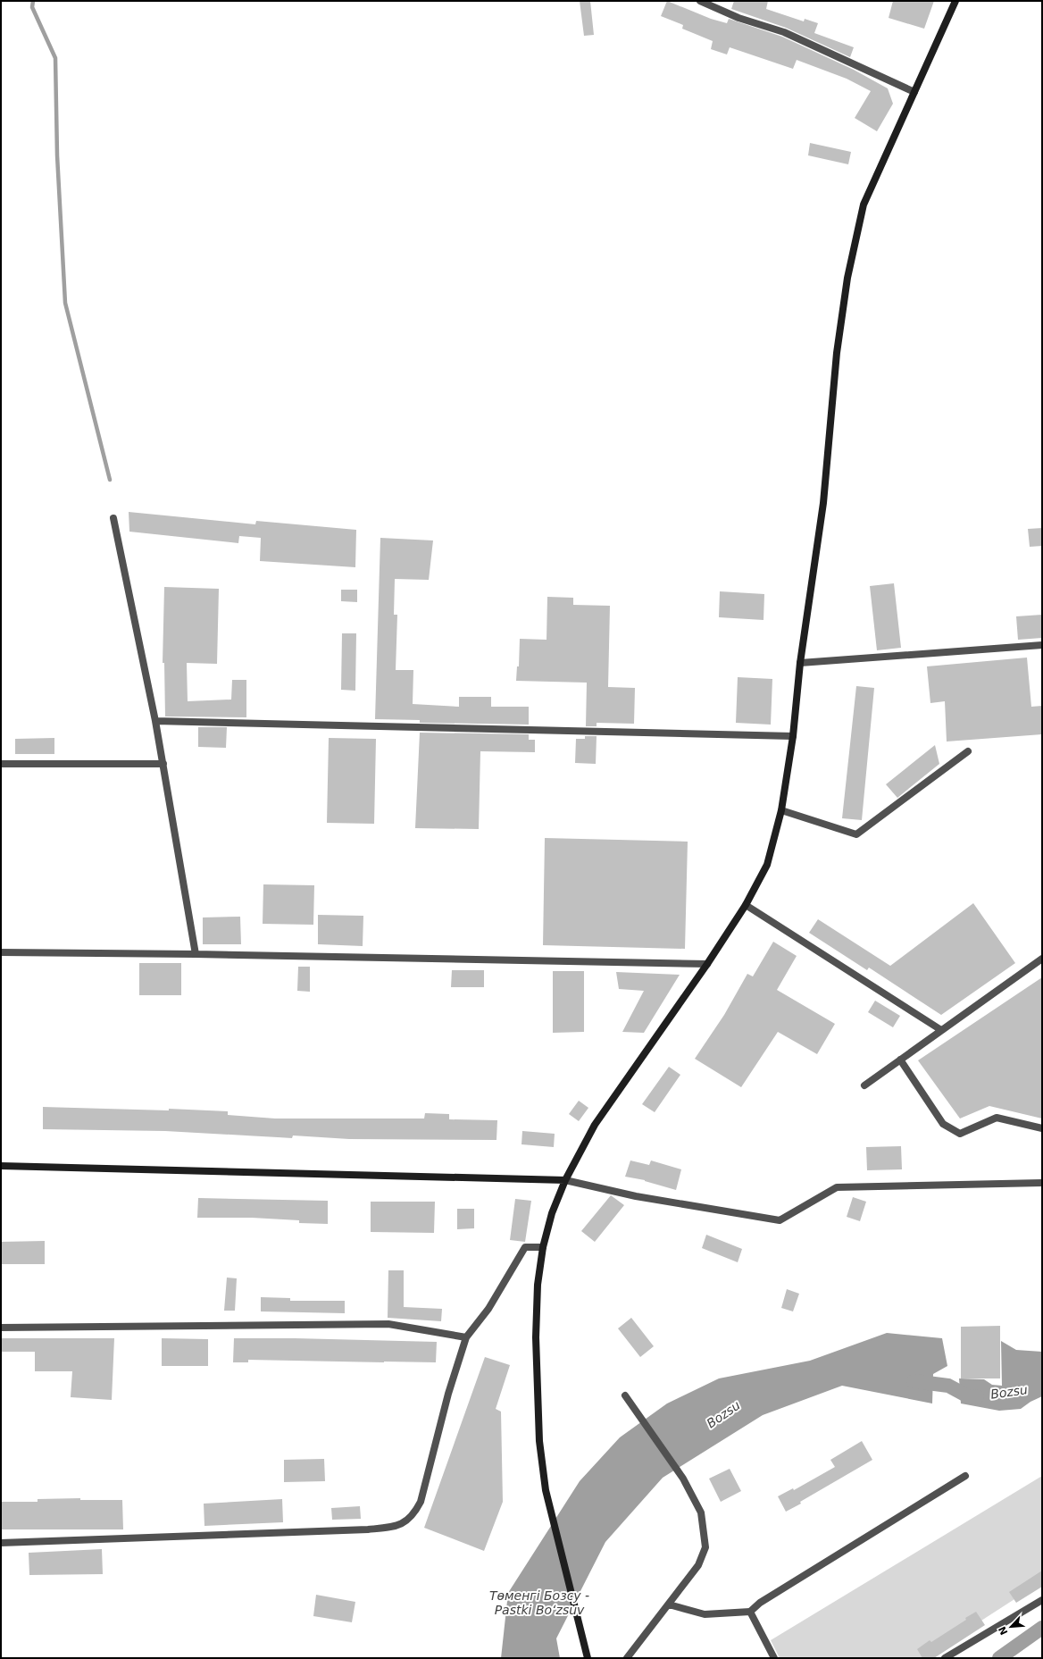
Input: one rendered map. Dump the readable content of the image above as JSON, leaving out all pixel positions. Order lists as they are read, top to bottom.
{
  "water": ["Bozsu", "Төменгі Бозсу - Pastki Boʻzsuv"],
  "north": "bottom left"
}
